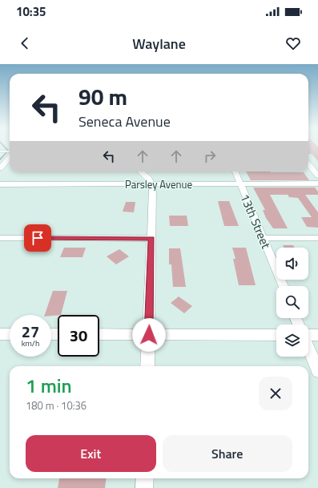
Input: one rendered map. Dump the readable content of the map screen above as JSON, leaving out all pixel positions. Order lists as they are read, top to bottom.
{
  "streets": {
    "street": ["Parsley Avenue", "13th Street"]
  },
  "crossings": [
    ["Parsley Avenue", "13th Street"]
  ],
  "page": {
    "status": "10:35",
    "header": "Waylane",
    "turn": ["90 m", "Seneca Avenue"],
    "speed": "27 km/h",
    "limit": "30",
    "heading": ["1 min", "180 m · 10:36"],
    "buttons": ["Exit", "Share"]
  }
}
